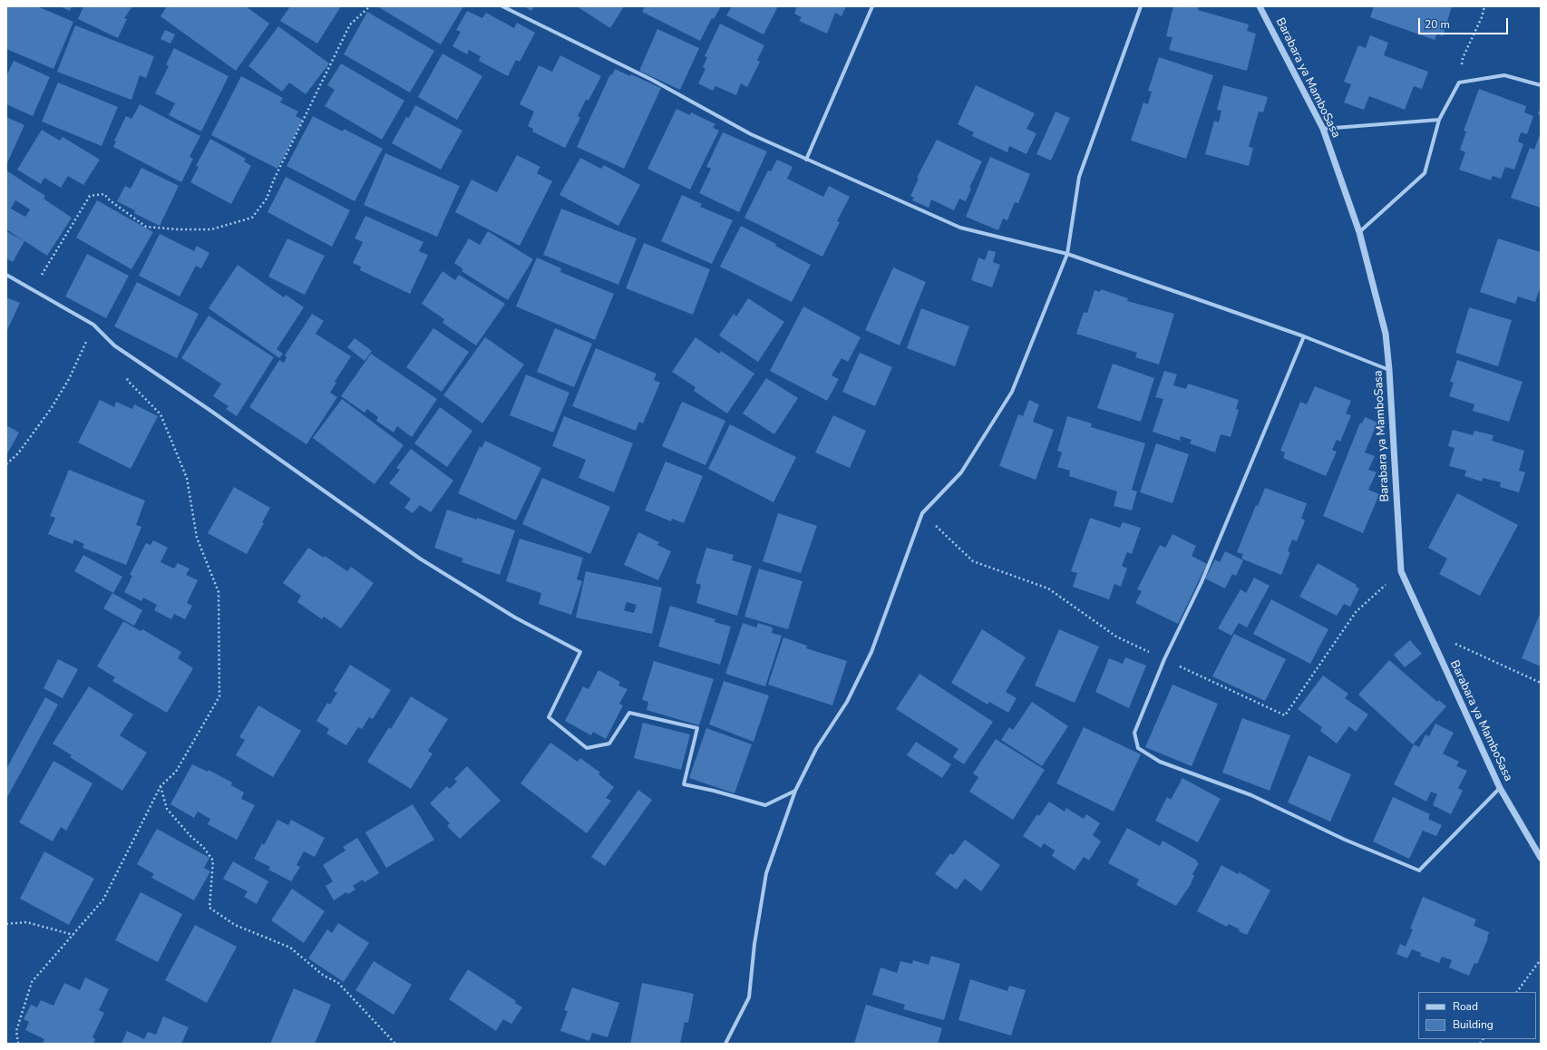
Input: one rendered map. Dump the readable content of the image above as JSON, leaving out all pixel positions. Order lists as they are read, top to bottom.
{
  "streets": {
    "street": ["Barabara ya MamboSasa"]
  },
  "legend": ["Road", "Building"],
  "scale_bar": "20 m"
}
